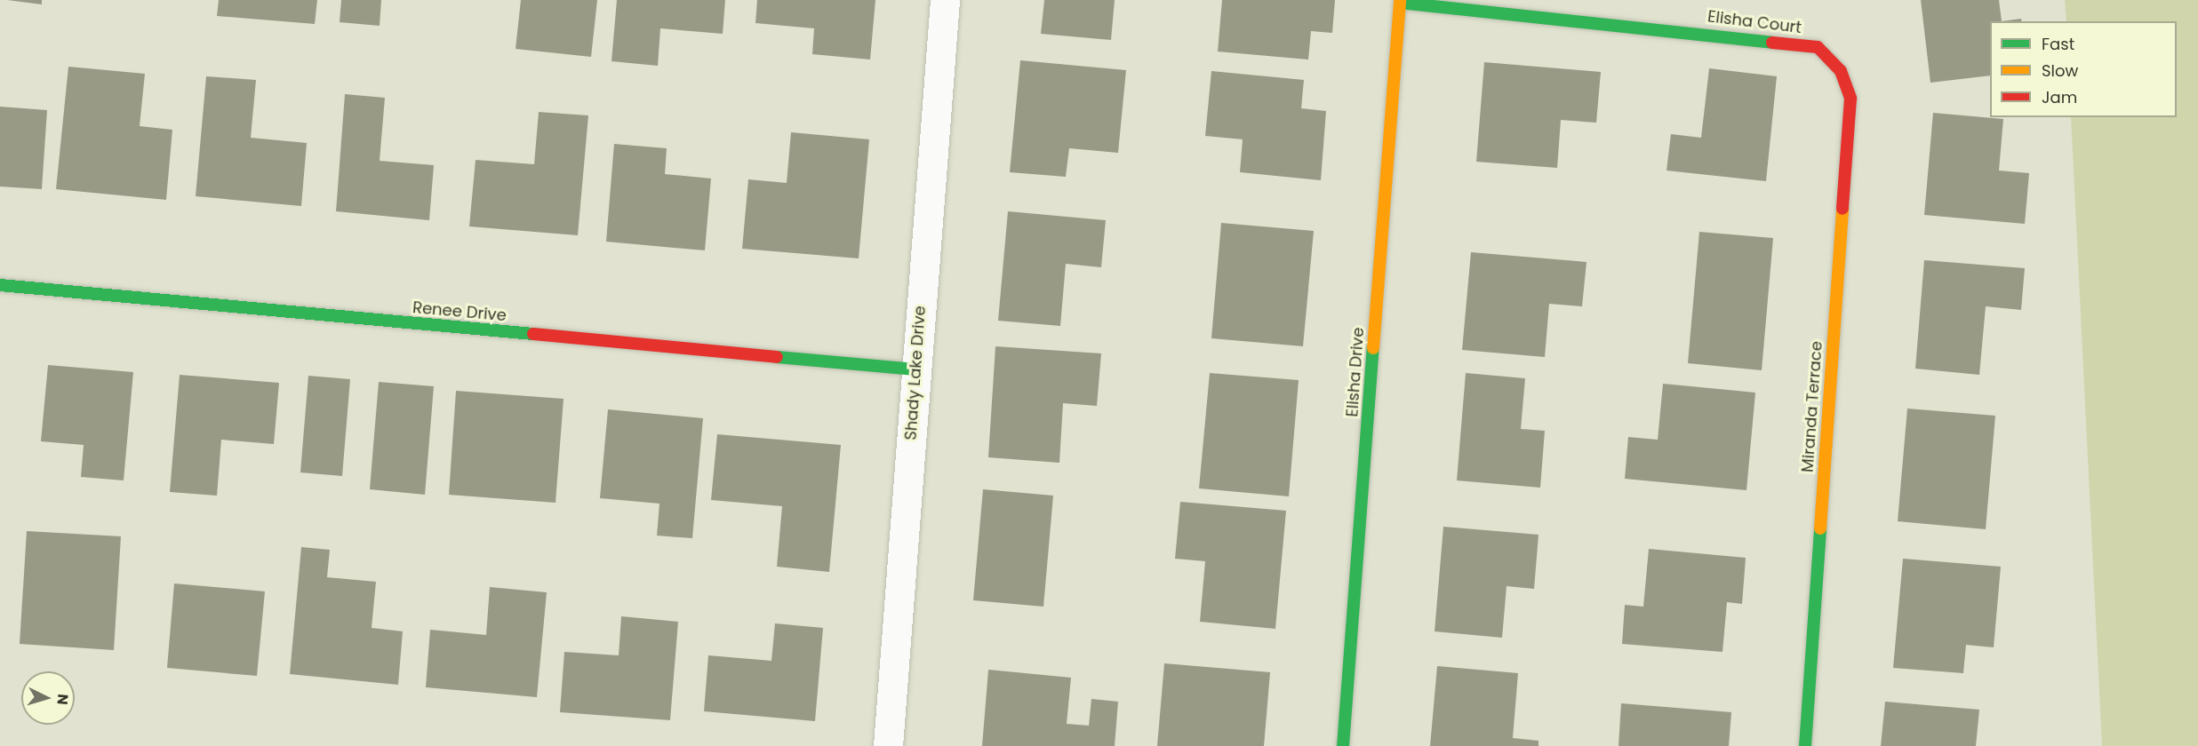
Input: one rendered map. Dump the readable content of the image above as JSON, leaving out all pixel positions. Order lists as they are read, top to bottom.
{
  "streets": {
    "street": [
      "Elisha Court",
      "Renee Drive",
      "Elisha Drive",
      "Shady Lake Drive",
      "Miranda Terrace"
    ]
  },
  "crossings": [
    ["Elisha Court", "Elisha Drive"],
    ["Elisha Court", "Miranda Terrace"],
    ["Renee Drive", "Shady Lake Drive"]
  ],
  "legend": ["Fast", "Slow", "Jam"],
  "north": "right"
}
